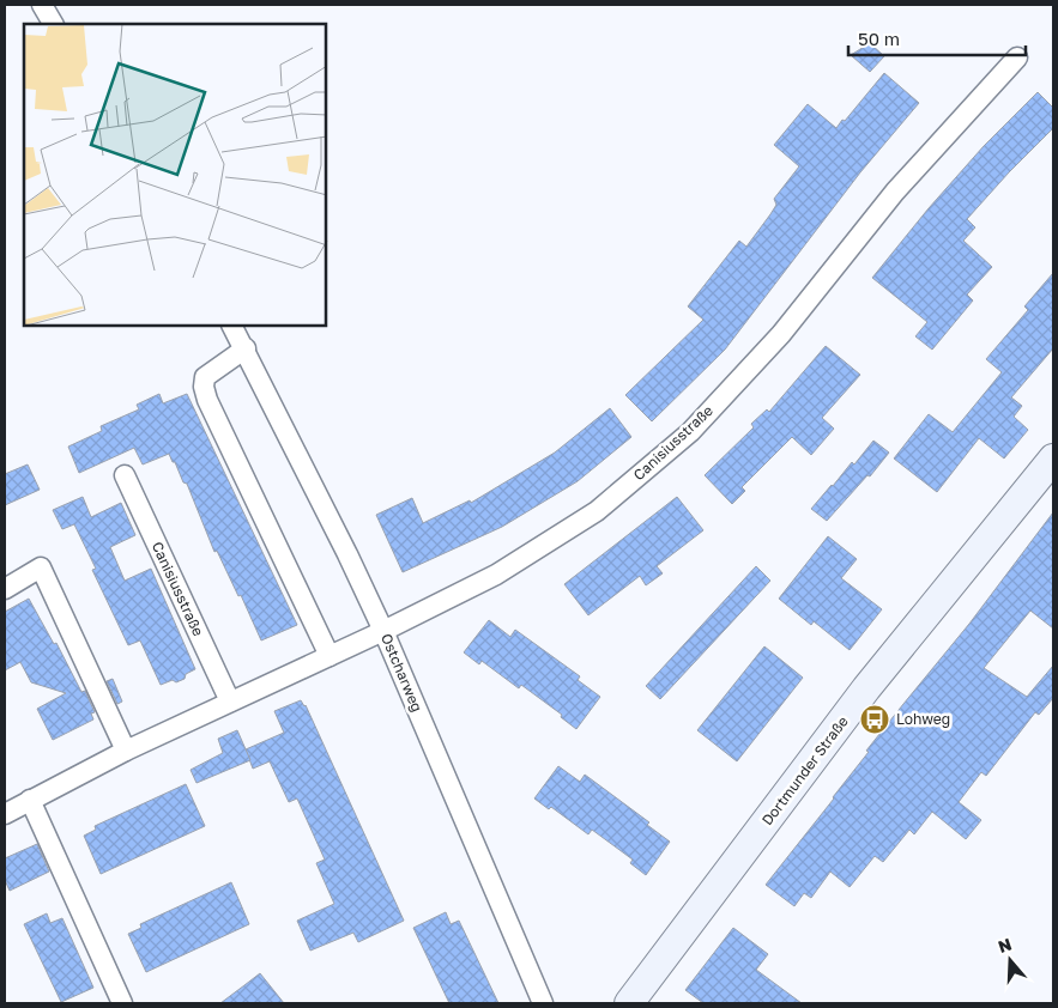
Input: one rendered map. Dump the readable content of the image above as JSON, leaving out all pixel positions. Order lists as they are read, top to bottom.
{
  "streets": {
    "main road": ["Dortmunder Straße"],
    "street": ["Canisiusstraße", "Ostcharweg"]
  },
  "crossings": [
    ["Canisiusstraße", "Ostcharweg"]
  ],
  "places": {
    "bus stop": ["Lohweg"]
  },
  "scale_bar": "50 m",
  "north": "top"
}
